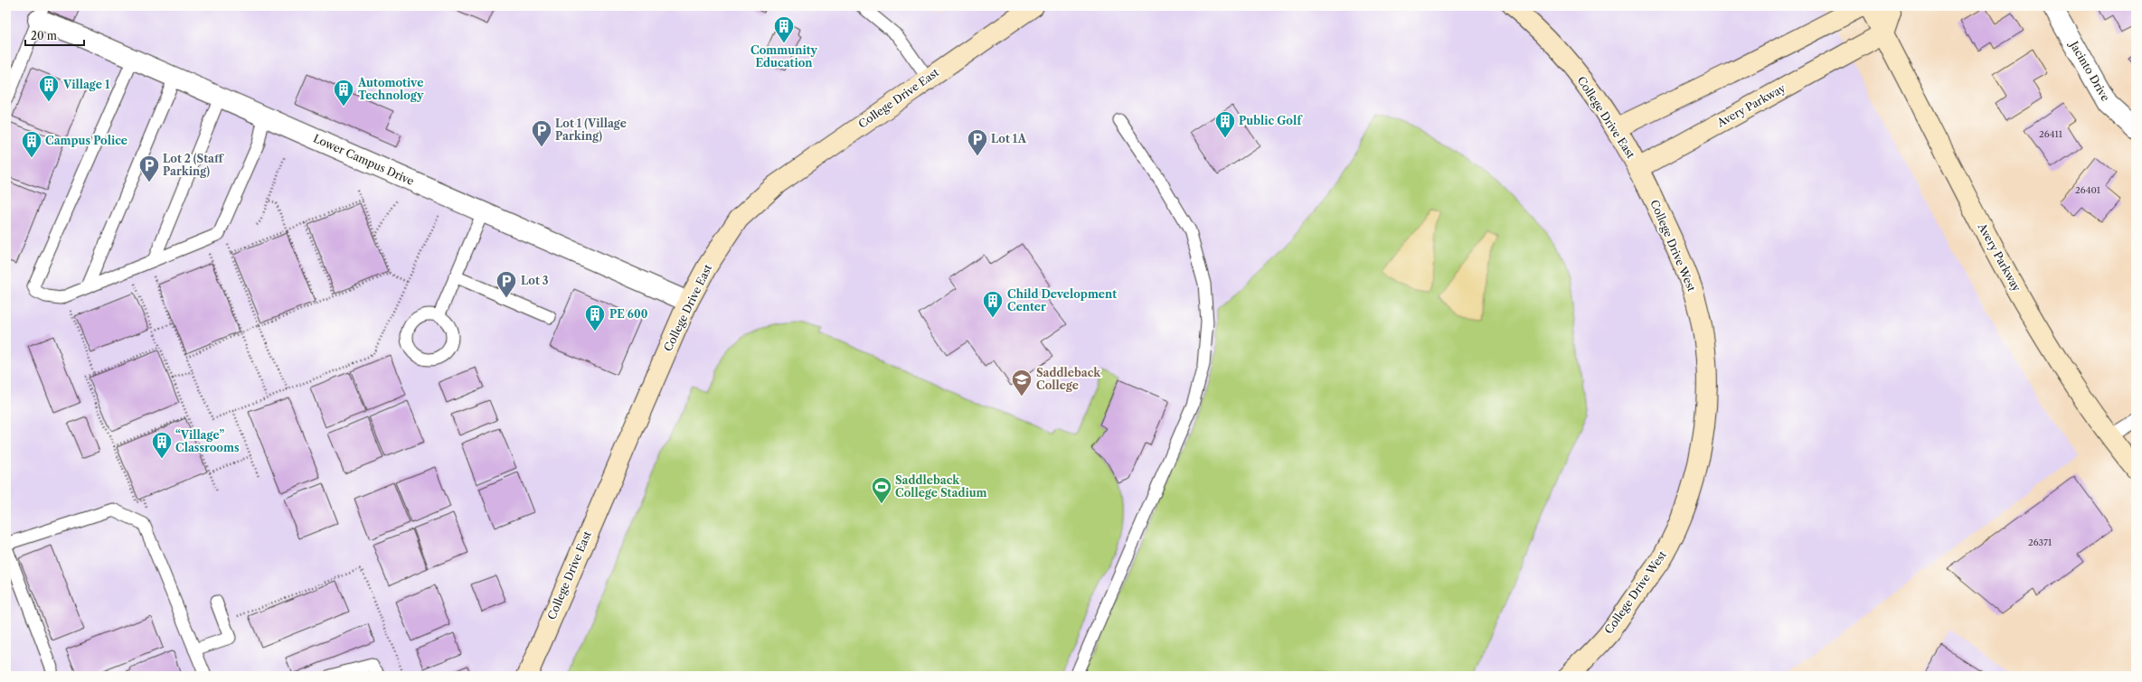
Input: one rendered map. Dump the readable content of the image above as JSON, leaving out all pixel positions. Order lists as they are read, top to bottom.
{
  "streets": {
    "street": [
      "Jacinto Drive",
      "College Drive East",
      "Avery Parkway",
      "Lower Campus Drive",
      "College Drive West"
    ]
  },
  "crossings": [
    ["College Drive East", "Avery Parkway"],
    ["College Drive East", "Lower Campus Drive"],
    ["College Drive East", "College Drive West"],
    ["Avery Parkway", "College Drive West"]
  ],
  "places": {
    "building": [
      "Community Education",
      "Village 1",
      "Automotive Technology",
      "Public Golf",
      "Campus Police",
      "Child Development Center",
      "PE 600",
      "“Village” Classrooms"
    ],
    "parking": [
      "Lot 1 (Village Parking)",
      "Lot 1A",
      "Lot 2 (Staff Parking)",
      "Lot 3"
    ],
    "school or university": ["Saddleback College"],
    "sports": ["Saddleback College Stadium"]
  },
  "house_numbers": ["26411", "26401", "26371"],
  "scale_bar": "20 m"
}
